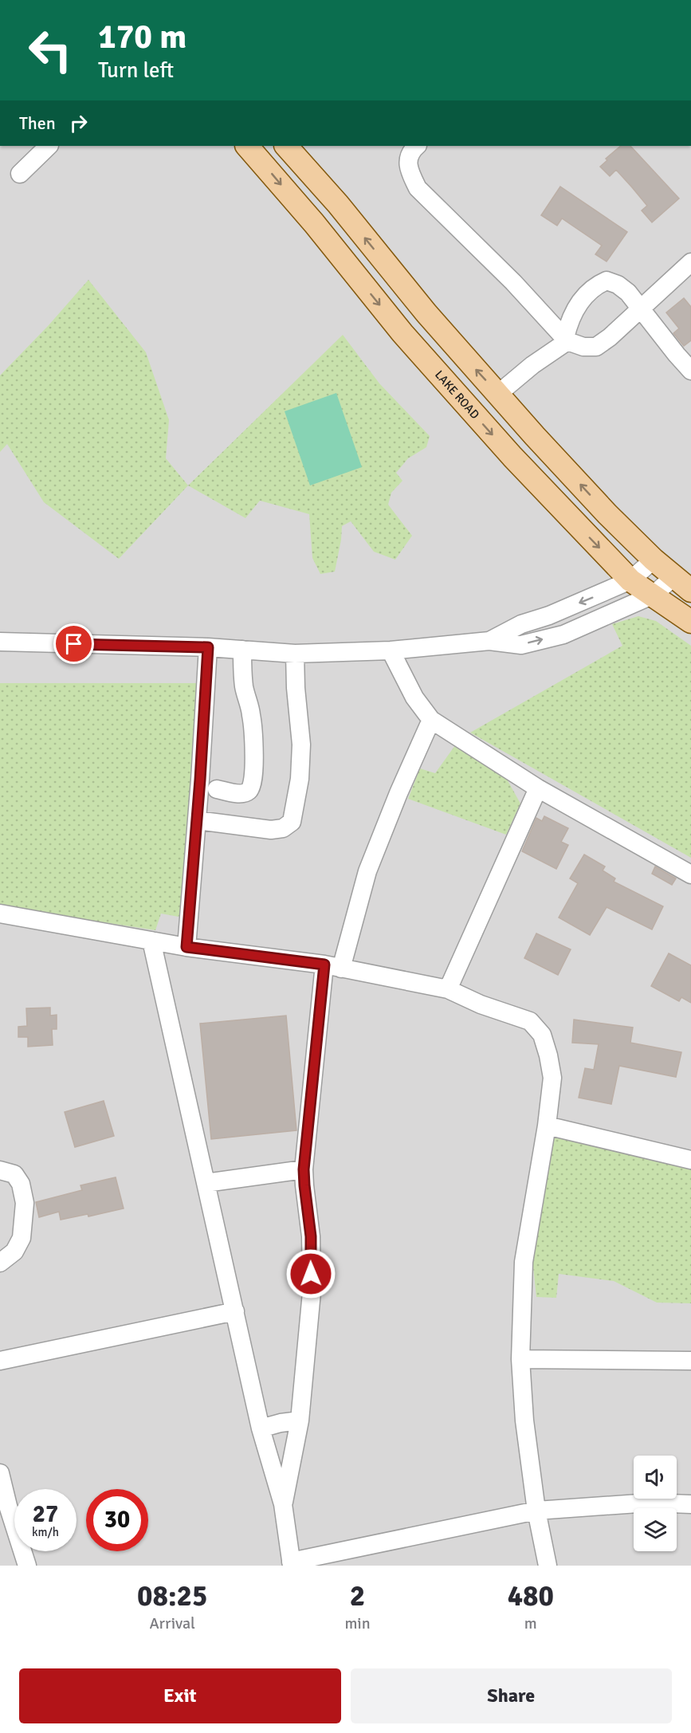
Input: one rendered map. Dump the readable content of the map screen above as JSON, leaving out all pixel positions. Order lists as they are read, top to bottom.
{
  "streets": {
    "main road": ["LAKE ROAD"]
  },
  "page": {
    "turn": ["170 m", "Turn left"],
    "then": "Then",
    "speed": "27 km/h",
    "limit": "30",
    "eta": [
      "08:25",
      "Arrival",
      "2",
      "min",
      "480",
      "m"
    ],
    "buttons": ["Exit", "Share"]
  }
}
